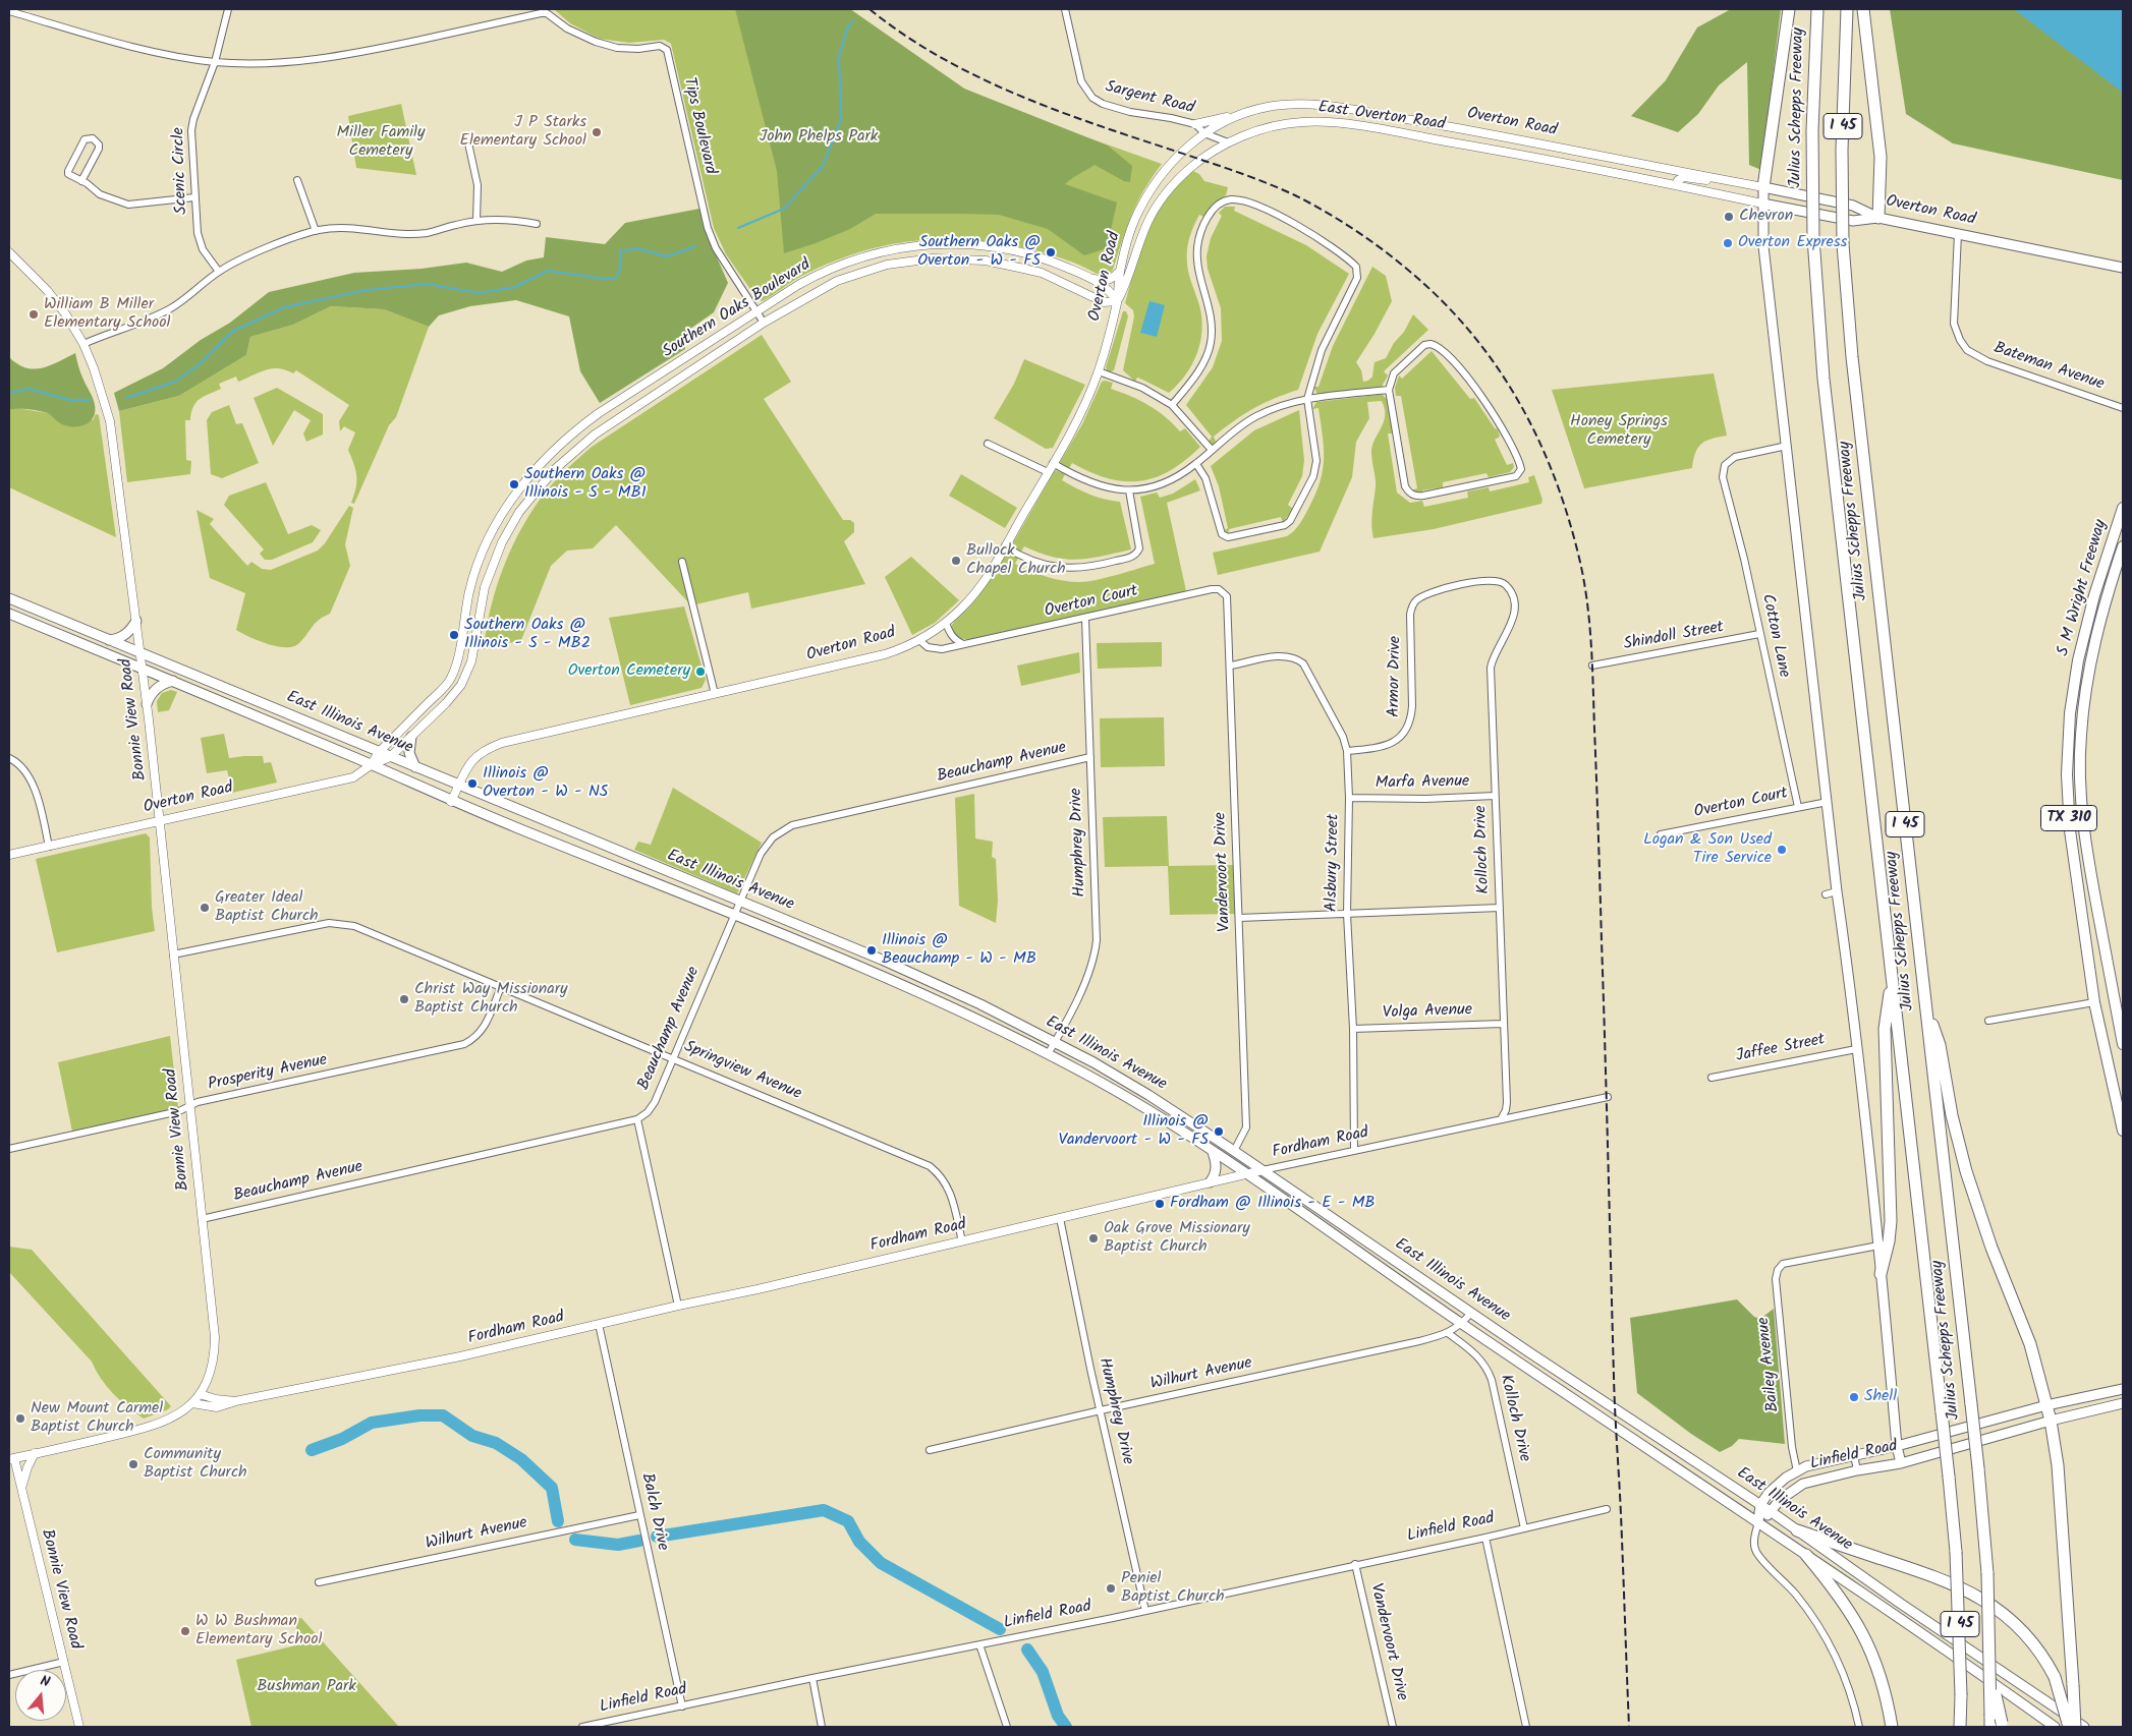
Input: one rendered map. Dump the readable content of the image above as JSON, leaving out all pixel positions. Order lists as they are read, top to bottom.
{
  "streets": {
    "highway": ["Julius Schepps Freeway", "I 45"],
    "main road": [
      "East Overton Road",
      "Overton Road",
      "S M Wright Freeway",
      "East Illinois Avenue",
      "TX 310",
      "Linfield Road"
    ],
    "street": [
      "Sargent Road",
      "Tips Boulevard",
      "Scenic Circle",
      "Southern Oaks Boulevard",
      "Bateman Avenue",
      "Overton Court",
      "Cotton Lane",
      "Shindoll Street",
      "Armor Drive",
      "Bonnie View Road",
      "Beauchamp Avenue",
      "Marfa Avenue",
      "Humphrey Drive",
      "Kolloch Drive",
      "Alsbury Street",
      "Vandervoort Drive",
      "Volga Avenue",
      "Jaffee Street",
      "Springview Avenue",
      "Prosperity Avenue",
      "Fordham Road",
      "Bailey Avenue",
      "Wilhurt Avenue",
      "Balch Drive"
    ]
  },
  "crossings": [
    ["Sargent Road", "East Overton Road"],
    ["Sargent Road", "Overton Road"],
    ["Julius Schepps Freeway", "East Overton Road"],
    ["Julius Schepps Freeway", "Overton Road"],
    ["Julius Schepps Freeway", "Overton Court"],
    ["Julius Schepps Freeway", "Cotton Lane"],
    ["Julius Schepps Freeway", "Jaffee Street"],
    ["Julius Schepps Freeway", "Bailey Avenue"],
    ["Julius Schepps Freeway", "Linfield Road"],
    ["East Overton Road", "Overton Road"],
    ["East Overton Road", "Southern Oaks Boulevard"],
    ["Overton Road", "Southern Oaks Boulevard"],
    ["Overton Road", "Bateman Avenue"],
    ["Overton Road", "Overton Court"],
    ["Overton Road", "Bonnie View Road"],
    ["Overton Road", "East Illinois Avenue"],
    ["Tips Boulevard", "Scenic Circle"],
    ["Tips Boulevard", "Southern Oaks Boulevard"],
    ["Southern Oaks Boulevard", "East Illinois Avenue"],
    ["Overton Court", "Cotton Lane"],
    ["Overton Court", "Humphrey Drive"],
    ["Overton Court", "Vandervoort Drive"],
    ["Cotton Lane", "Shindoll Street"],
    ["Armor Drive", "Kolloch Drive"],
    ["Armor Drive", "Alsbury Street"],
    ["Bonnie View Road", "East Illinois Avenue"],
    ["Bonnie View Road", "Beauchamp Avenue"],
    ["Bonnie View Road", "Springview Avenue"],
    ["Bonnie View Road", "Prosperity Avenue"],
    ["Bonnie View Road", "Fordham Road"],
    ["East Illinois Avenue", "Beauchamp Avenue"],
    ["East Illinois Avenue", "Humphrey Drive"],
    ["East Illinois Avenue", "Vandervoort Drive"],
    ["East Illinois Avenue", "Fordham Road"],
    ["East Illinois Avenue", "Wilhurt Avenue"],
    ["East Illinois Avenue", "Linfield Road"],
    ["Beauchamp Avenue", "Humphrey Drive"],
    ["Beauchamp Avenue", "Springview Avenue"],
    ["Marfa Avenue", "Kolloch Drive"],
    ["Marfa Avenue", "Alsbury Street"],
    ["Humphrey Drive", "Fordham Road"],
    ["Humphrey Drive", "Wilhurt Avenue"],
    ["Humphrey Drive", "Linfield Road"],
    ["Kolloch Drive", "Volga Avenue"],
    ["Kolloch Drive", "Fordham Road"],
    ["Kolloch Drive", "Wilhurt Avenue"],
    ["Kolloch Drive", "Linfield Road"],
    ["Alsbury Street", "Vandervoort Drive"],
    ["Alsbury Street", "Volga Avenue"],
    ["Alsbury Street", "Fordham Road"],
    ["Vandervoort Drive", "Linfield Road"],
    ["Springview Avenue", "Prosperity Avenue"],
    ["Springview Avenue", "Fordham Road"],
    ["Fordham Road", "Balch Drive"],
    ["Bailey Avenue", "Linfield Road"],
    ["Wilhurt Avenue", "Balch Drive"],
    ["Linfield Road", "Balch Drive"]
  ],
  "parks": [
    "Miller Family Cemetery",
    "John Phelps Park",
    "Honey Springs Cemetery",
    "Bushman Park"
  ],
  "places": [
    "J P Starks Elementary School",
    "Chevron",
    "Overton Express",
    "Southern Oaks @ Overton - W - FS",
    "William B Miller Elementary School",
    "Southern Oaks @ Illinois - S - MB1",
    "Bullock Chapel Church",
    "Southern Oaks @ Illinois - S - MB2",
    "Overton Cemetery",
    "Illinois @ Overton - W - NS",
    "Logan & Son Used Tire Service",
    "Greater Ideal Baptist Church",
    "Illinois @ Beauchamp - W - MB",
    "Christ Way Missionary Baptist Church",
    "Illinois @ Vandervoort - W - FS",
    "Fordham @ Illinois - E - MB",
    "Oak Grove Missionary Baptist Church",
    "Shell",
    "New Mount Carmel Baptist Church",
    "Community Baptist Church",
    "Peniel Baptist Church",
    "W W Bushman Elementary School"
  ],
  "north": "top"
}
